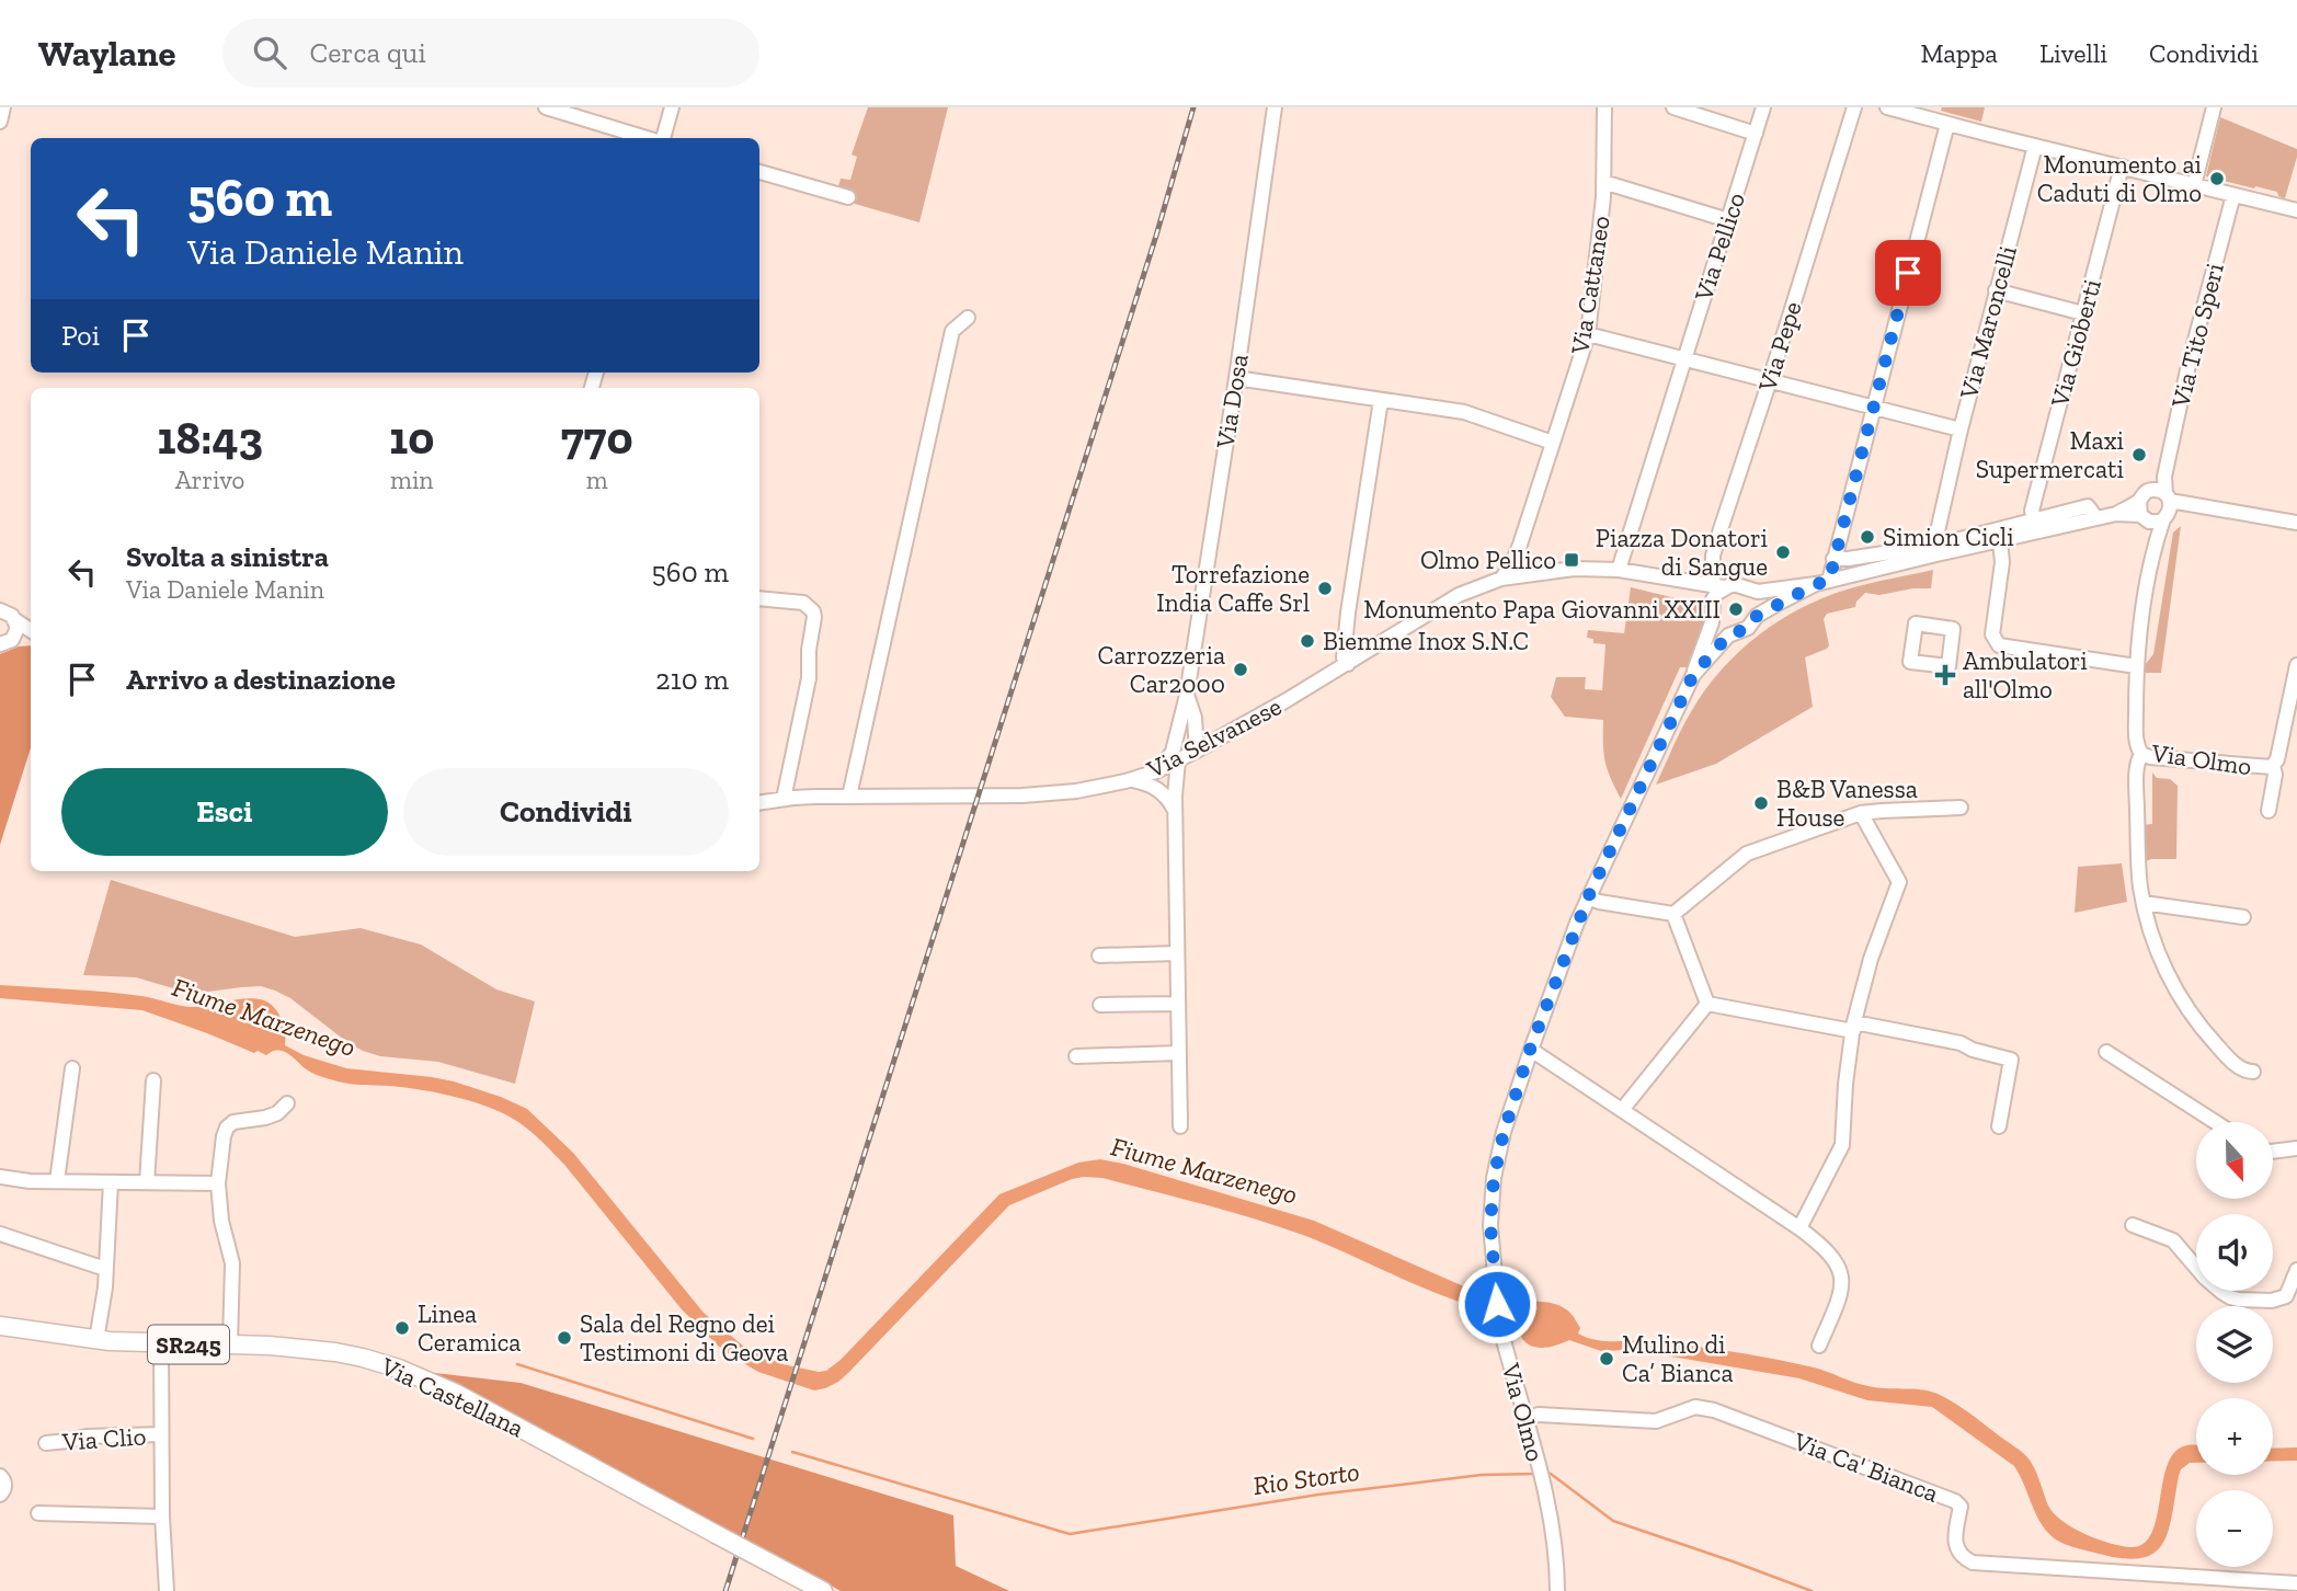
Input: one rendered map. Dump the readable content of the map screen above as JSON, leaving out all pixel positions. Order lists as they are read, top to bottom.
{
  "streets": {
    "main road": ["SR245", "Via Castellana"],
    "street": [
      "Via Pellico",
      "Via Cattaneo",
      "Via Maroncelli",
      "Via Tito Speri",
      "Via Gioberti",
      "Via Pepe",
      "Via Dosa",
      "Via Selvanese",
      "Via Olmo",
      "Via Clio",
      "Via Ca' Bianca"
    ]
  },
  "crossings": [
    ["Via Pellico", "Via Selvanese"],
    ["Via Cattaneo", "Via Selvanese"],
    ["Via Maroncelli", "Via Olmo"],
    ["Via Tito Speri", "Via Olmo"],
    ["Via Gioberti", "Via Olmo"],
    ["Via Pepe", "Via Selvanese"],
    ["Via Pepe", "Via Olmo"],
    ["Via Dosa", "Via Selvanese"],
    ["Via Selvanese", "Via Olmo"],
    ["Via Olmo", "Via Ca' Bianca"]
  ],
  "water": ["Fiume Marzenego", "Rio Storto"],
  "places": {
    "other": [
      "Monumento ai Caduti di Olmo",
      "Maxi Supermercati",
      "Simion Cicli",
      "Piazza Donatori di Sangue",
      "Torrefazione India Caffe Srl",
      "Monumento Papa Giovanni XXIII",
      "Biemme Inox S.N.C",
      "Carrozzeria Car2000",
      "B&B Vanessa House",
      "Linea Ceramica",
      "Sala del Regno dei Testimoni di Geova",
      "Mulino di Ca’ Bianca"
    ],
    "transit": ["Olmo Pellico"],
    "health": ["Ambulatori all'Olmo"]
  },
  "north": "bottom",
  "page": {
    "header": "Waylane",
    "search": "Cerca qui",
    "nav": ["Mappa", "Livelli", "Condividi"],
    "turn": ["560 m", "Via Daniele Manin"],
    "then": "Poi",
    "eta": [
      "18:43",
      "Arrivo",
      "10",
      "min",
      "770",
      "m"
    ],
    "list": [
      {
        "name": "Svolta a sinistra",
        "note": "Via Daniele Manin",
        "value": "560 m"
      },
      {
        "name": "Arrivo a destinazione",
        "value": "210 m"
      }
    ],
    "buttons": ["Esci", "Condividi"],
    "map_buttons": ["+", "−"]
  }
}
